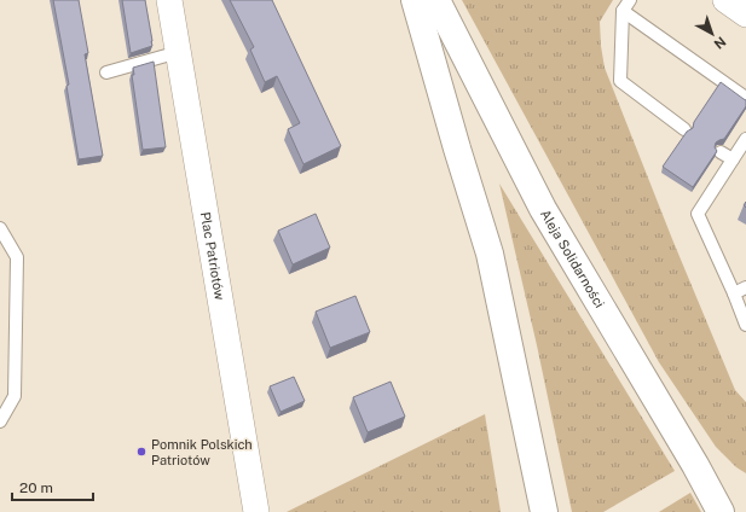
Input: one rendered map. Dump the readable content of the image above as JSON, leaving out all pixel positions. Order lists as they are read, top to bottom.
{
  "streets": {
    "main road": ["Aleja Solidarności"],
    "street": ["Plac Patriotów"]
  },
  "places": ["Pomnik Polskich Patriotów"],
  "scale_bar": "20 m",
  "north": "bottom right"
}
